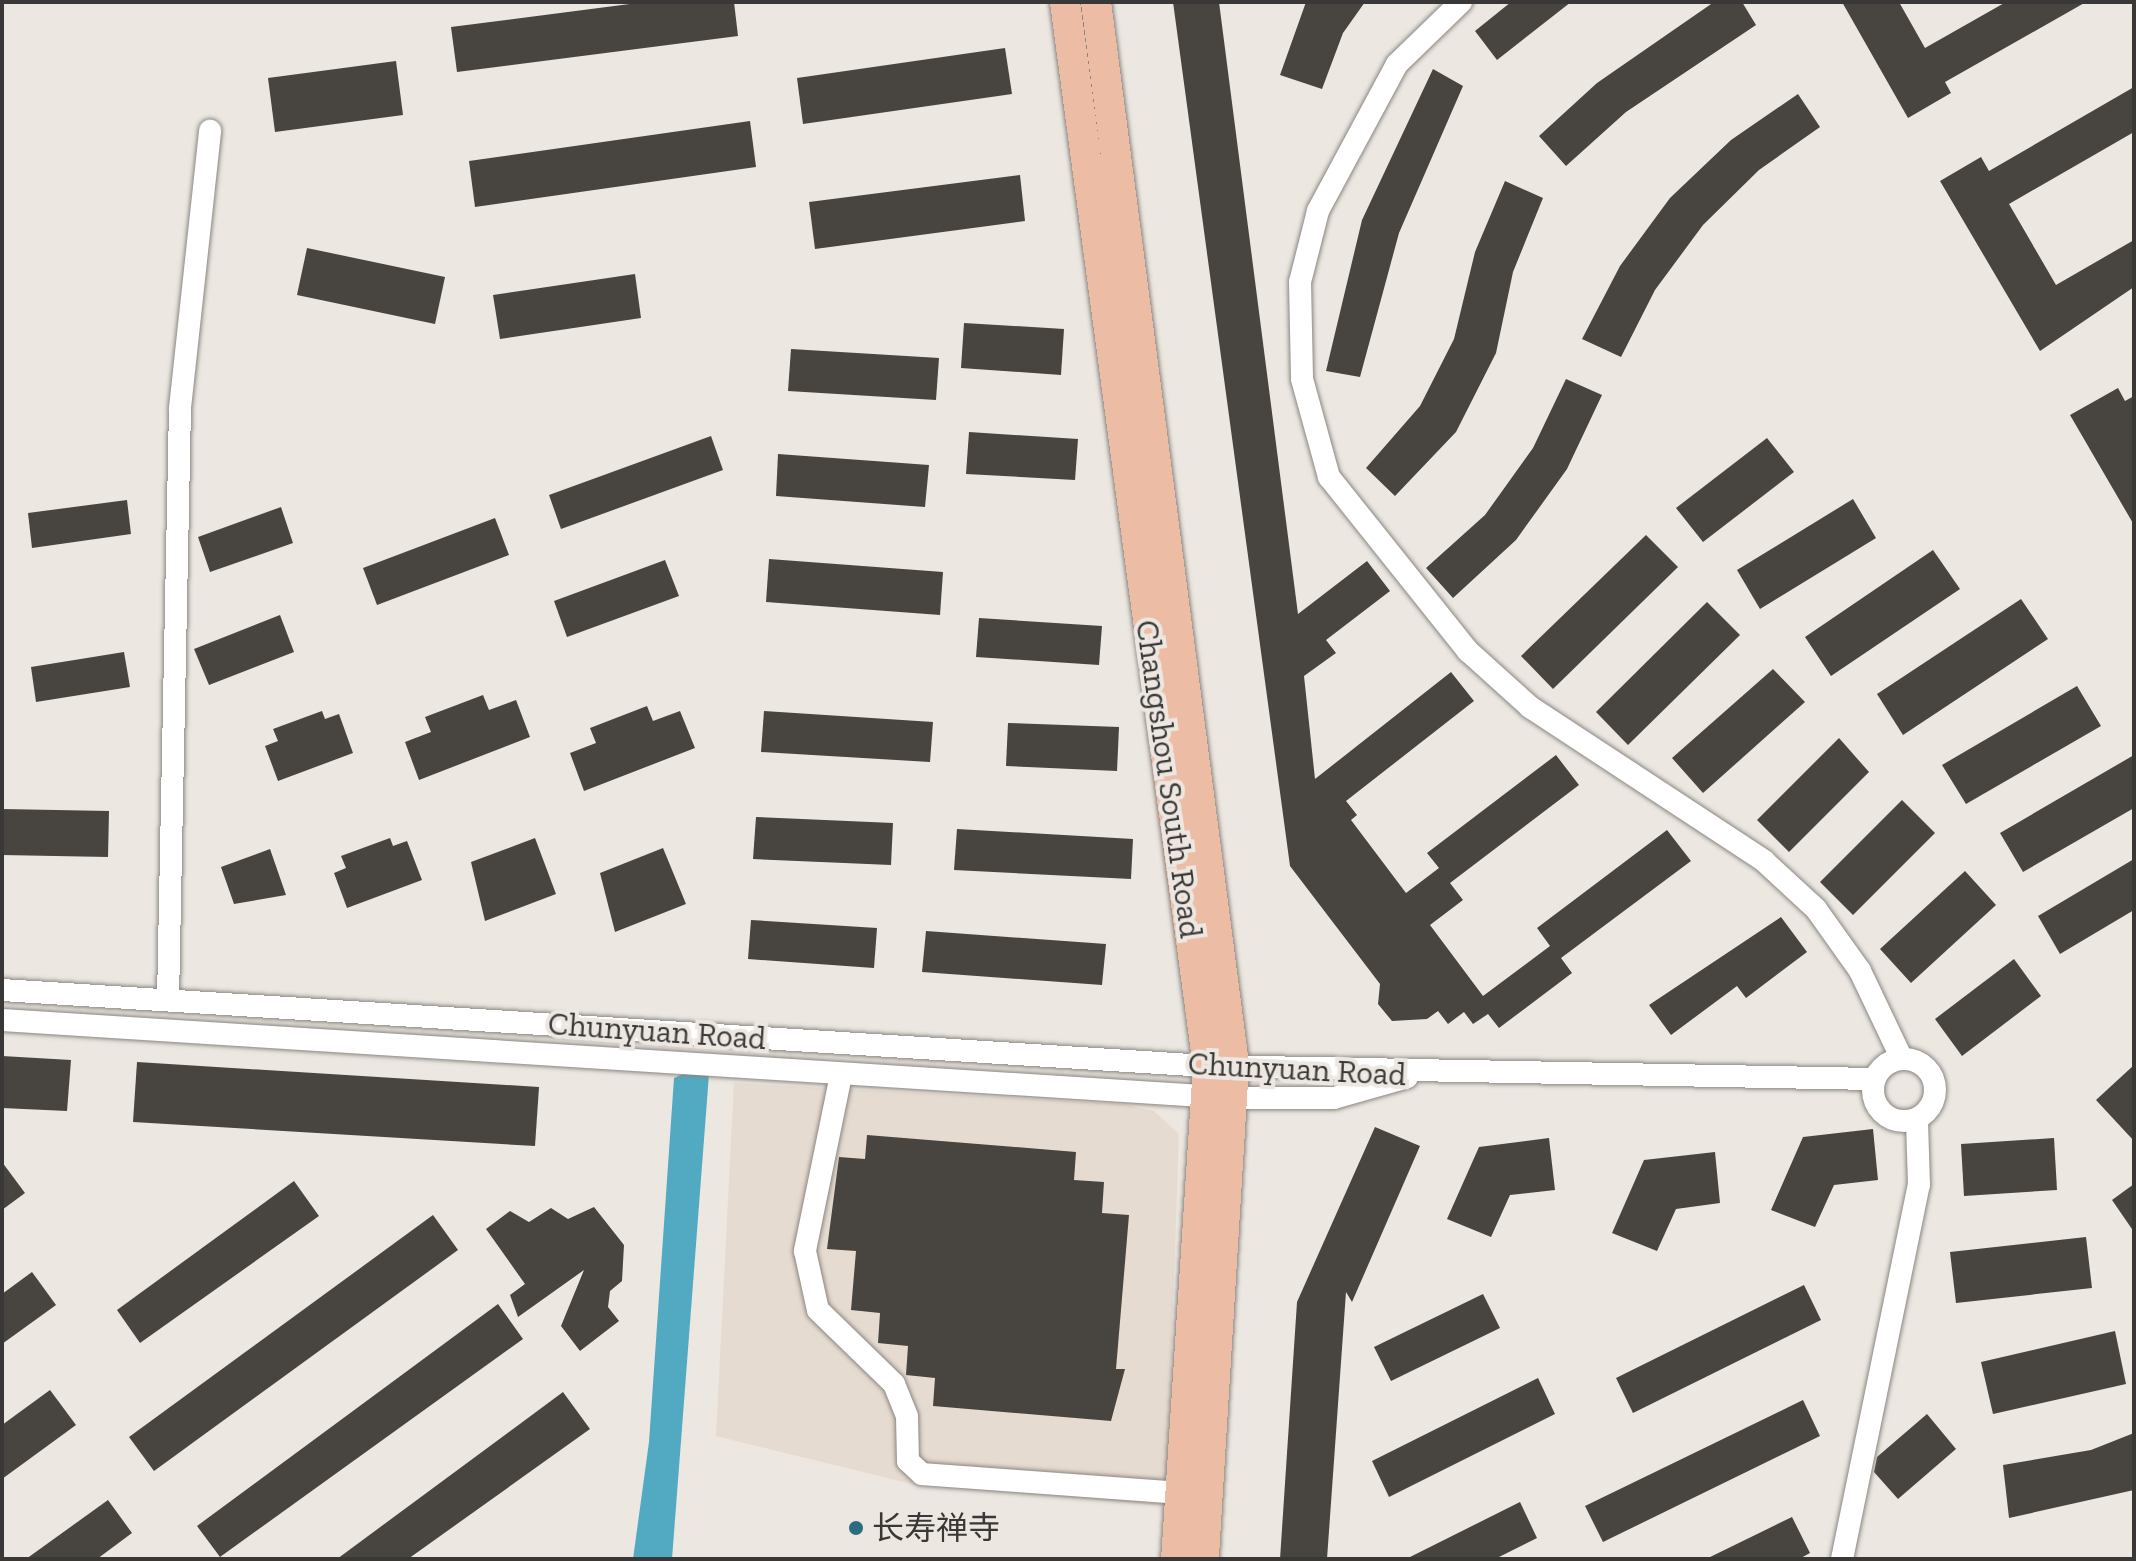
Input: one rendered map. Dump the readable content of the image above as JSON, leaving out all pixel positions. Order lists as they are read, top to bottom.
{
  "streets": {
    "main road": ["Changshou South Road"],
    "street": ["Chunyuan Road"]
  },
  "crossings": [
    ["Changshou South Road", "Chunyuan Road"]
  ],
  "places": ["长寿禅寺"]
}
